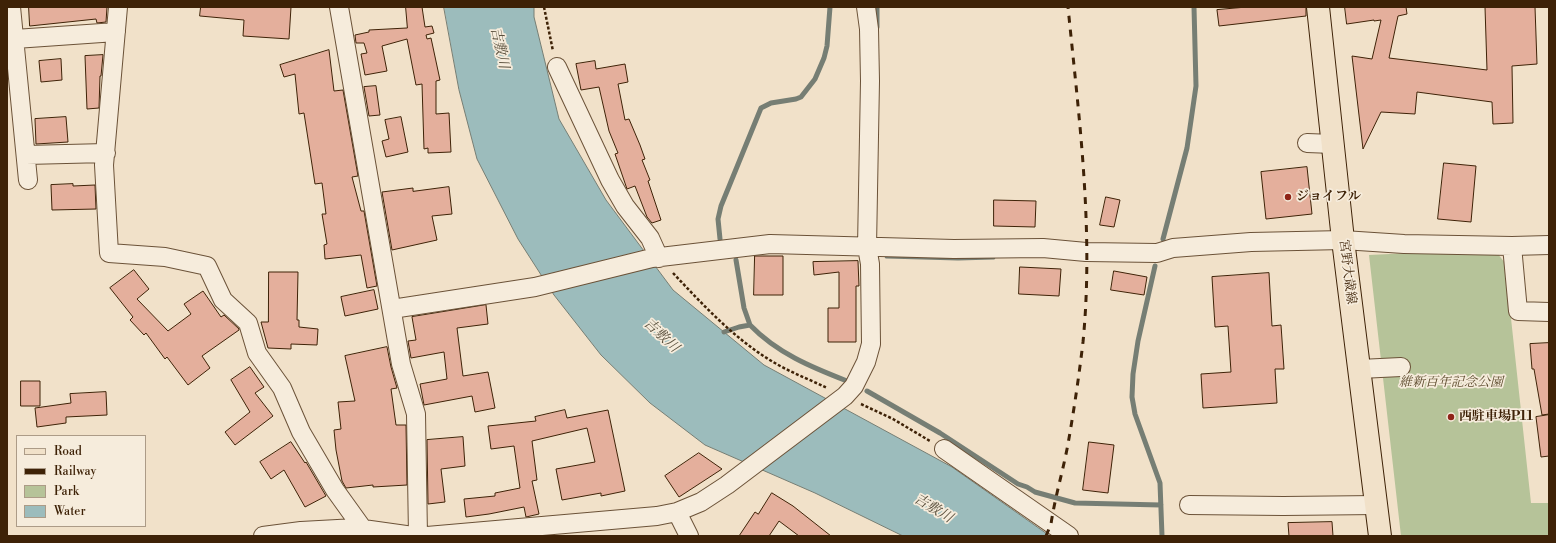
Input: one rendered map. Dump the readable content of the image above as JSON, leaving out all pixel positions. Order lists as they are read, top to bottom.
{
  "streets": {
    "main road": ["宮野大歳線"]
  },
  "water": ["吉敷川"],
  "parks": ["維新百年記念公園"],
  "places": ["ジョイフル", "西駐車場P11"],
  "legend": [
    "Road",
    "Railway",
    "Park",
    "Water"
  ]
}
